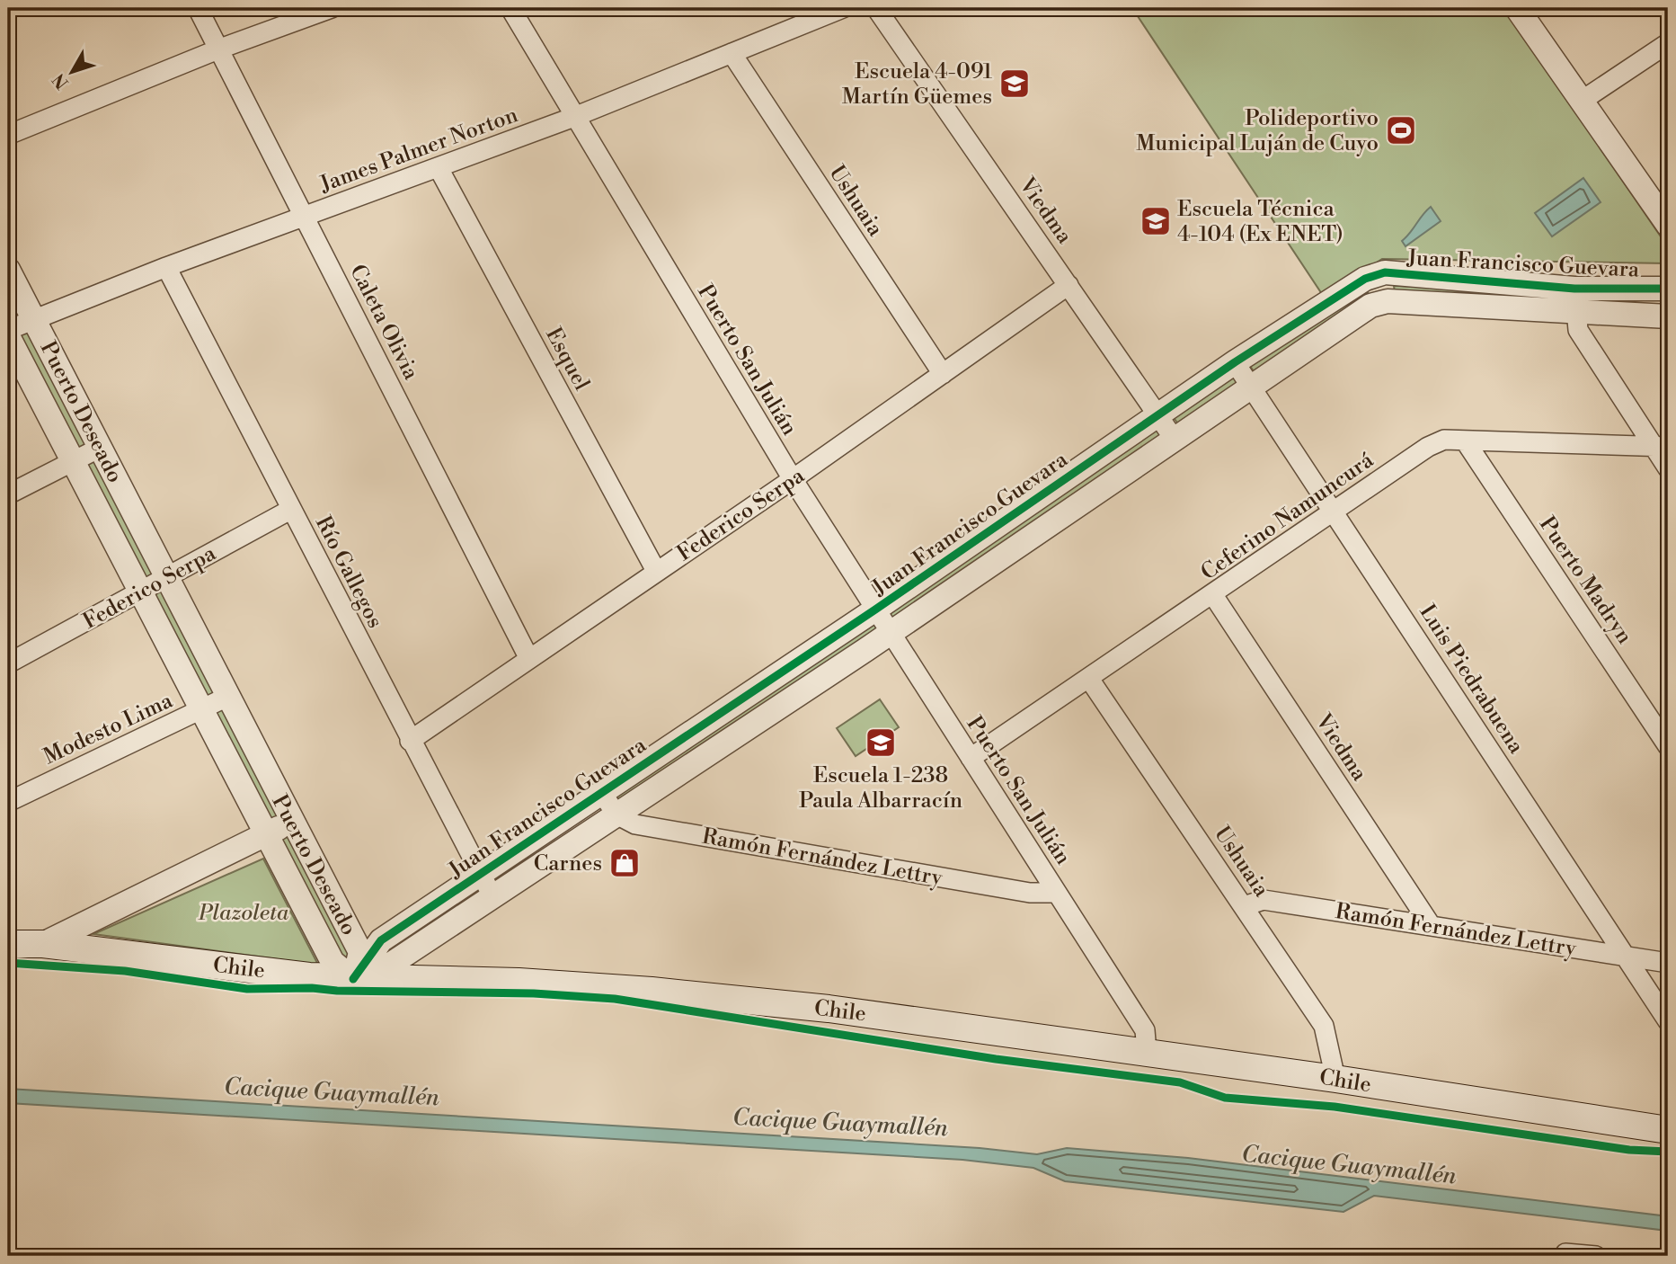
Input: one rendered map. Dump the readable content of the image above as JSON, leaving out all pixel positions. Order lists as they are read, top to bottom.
{
  "streets": {
    "main road": ["Chile"],
    "street": [
      "James Palmer Norton",
      "Ushuaia",
      "Viedma",
      "Juan Francisco Guevara",
      "Caleta Olivia",
      "Esquel",
      "Puerto San Julián",
      "Puerto Deseado",
      "Federico Serpa",
      "Ceferino Namuncurá",
      "Río Gallegos",
      "Puerto Madryn",
      "Luis Piedrabuena",
      "Modesto Lima",
      "Ramón Fernández Lettry"
    ]
  },
  "crossings": [
    ["James Palmer Norton", "Ushuaia"],
    ["James Palmer Norton", "Caleta Olivia"],
    ["James Palmer Norton", "Esquel"],
    ["James Palmer Norton", "Puerto San Julián"],
    ["James Palmer Norton", "Puerto Deseado"],
    ["James Palmer Norton", "Río Gallegos"],
    ["Ushuaia", "Federico Serpa"],
    ["Ushuaia", "Ceferino Namuncurá"],
    ["Ushuaia", "Ramón Fernández Lettry"],
    ["Ushuaia", "Chile"],
    ["Viedma", "Juan Francisco Guevara"],
    ["Viedma", "Federico Serpa"],
    ["Viedma", "Ceferino Namuncurá"],
    ["Viedma", "Ramón Fernández Lettry"],
    ["Juan Francisco Guevara", "Puerto San Julián"],
    ["Juan Francisco Guevara", "Puerto Deseado"],
    ["Juan Francisco Guevara", "Río Gallegos"],
    ["Juan Francisco Guevara", "Luis Piedrabuena"],
    ["Juan Francisco Guevara", "Ramón Fernández Lettry"],
    ["Juan Francisco Guevara", "Chile"],
    ["Caleta Olivia", "Federico Serpa"],
    ["Esquel", "Federico Serpa"],
    ["Puerto San Julián", "Federico Serpa"],
    ["Puerto San Julián", "Ceferino Namuncurá"],
    ["Puerto San Julián", "Ramón Fernández Lettry"],
    ["Puerto San Julián", "Chile"],
    ["Puerto Deseado", "Federico Serpa"],
    ["Puerto Deseado", "Modesto Lima"],
    ["Puerto Deseado", "Chile"],
    ["Federico Serpa", "Río Gallegos"],
    ["Ceferino Namuncurá", "Puerto Madryn"],
    ["Ceferino Namuncurá", "Luis Piedrabuena"],
    ["Luis Piedrabuena", "Ramón Fernández Lettry"]
  ],
  "water": ["Cacique Guaymallén"],
  "parks": ["Plazoleta"],
  "places": {
    "school or university": ["Escuela 4-091 Martín Güemes", "Escuela Técnica 4-104 (Ex ENET)", "Escuela 1-238 Paula Albarracín"],
    "sports": ["Polideportivo Municipal Luján de Cuyo"],
    "shop": ["Carnes"]
  },
  "north": "bottom left"
}
